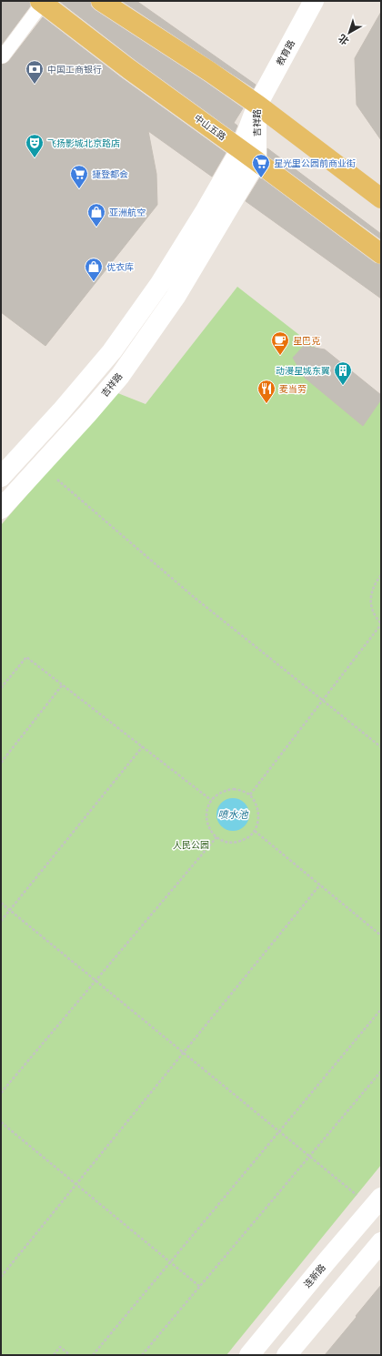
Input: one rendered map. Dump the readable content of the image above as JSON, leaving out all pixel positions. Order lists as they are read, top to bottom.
{
  "streets": {
    "main road": ["中山五路"],
    "street": ["教育路", "吉祥路", "连新路"]
  },
  "crossings": [
    ["教育路", "吉祥路"],
    ["吉祥路", "中山五路"]
  ],
  "water": ["喷水池"],
  "parks": ["人民公园"],
  "places": {
    "bank": ["中国工商银行"],
    "theatre": ["飞扬影城北京路店"],
    "supermarket": ["星光里公园前商业街", "捷登都会"],
    "shop": ["亚洲航空", "优衣库"],
    "cafe": ["星巴克"],
    "building": ["动漫星城东翼"],
    "restaurant": ["麦当劳"]
  },
  "north": "bottom left"
}
